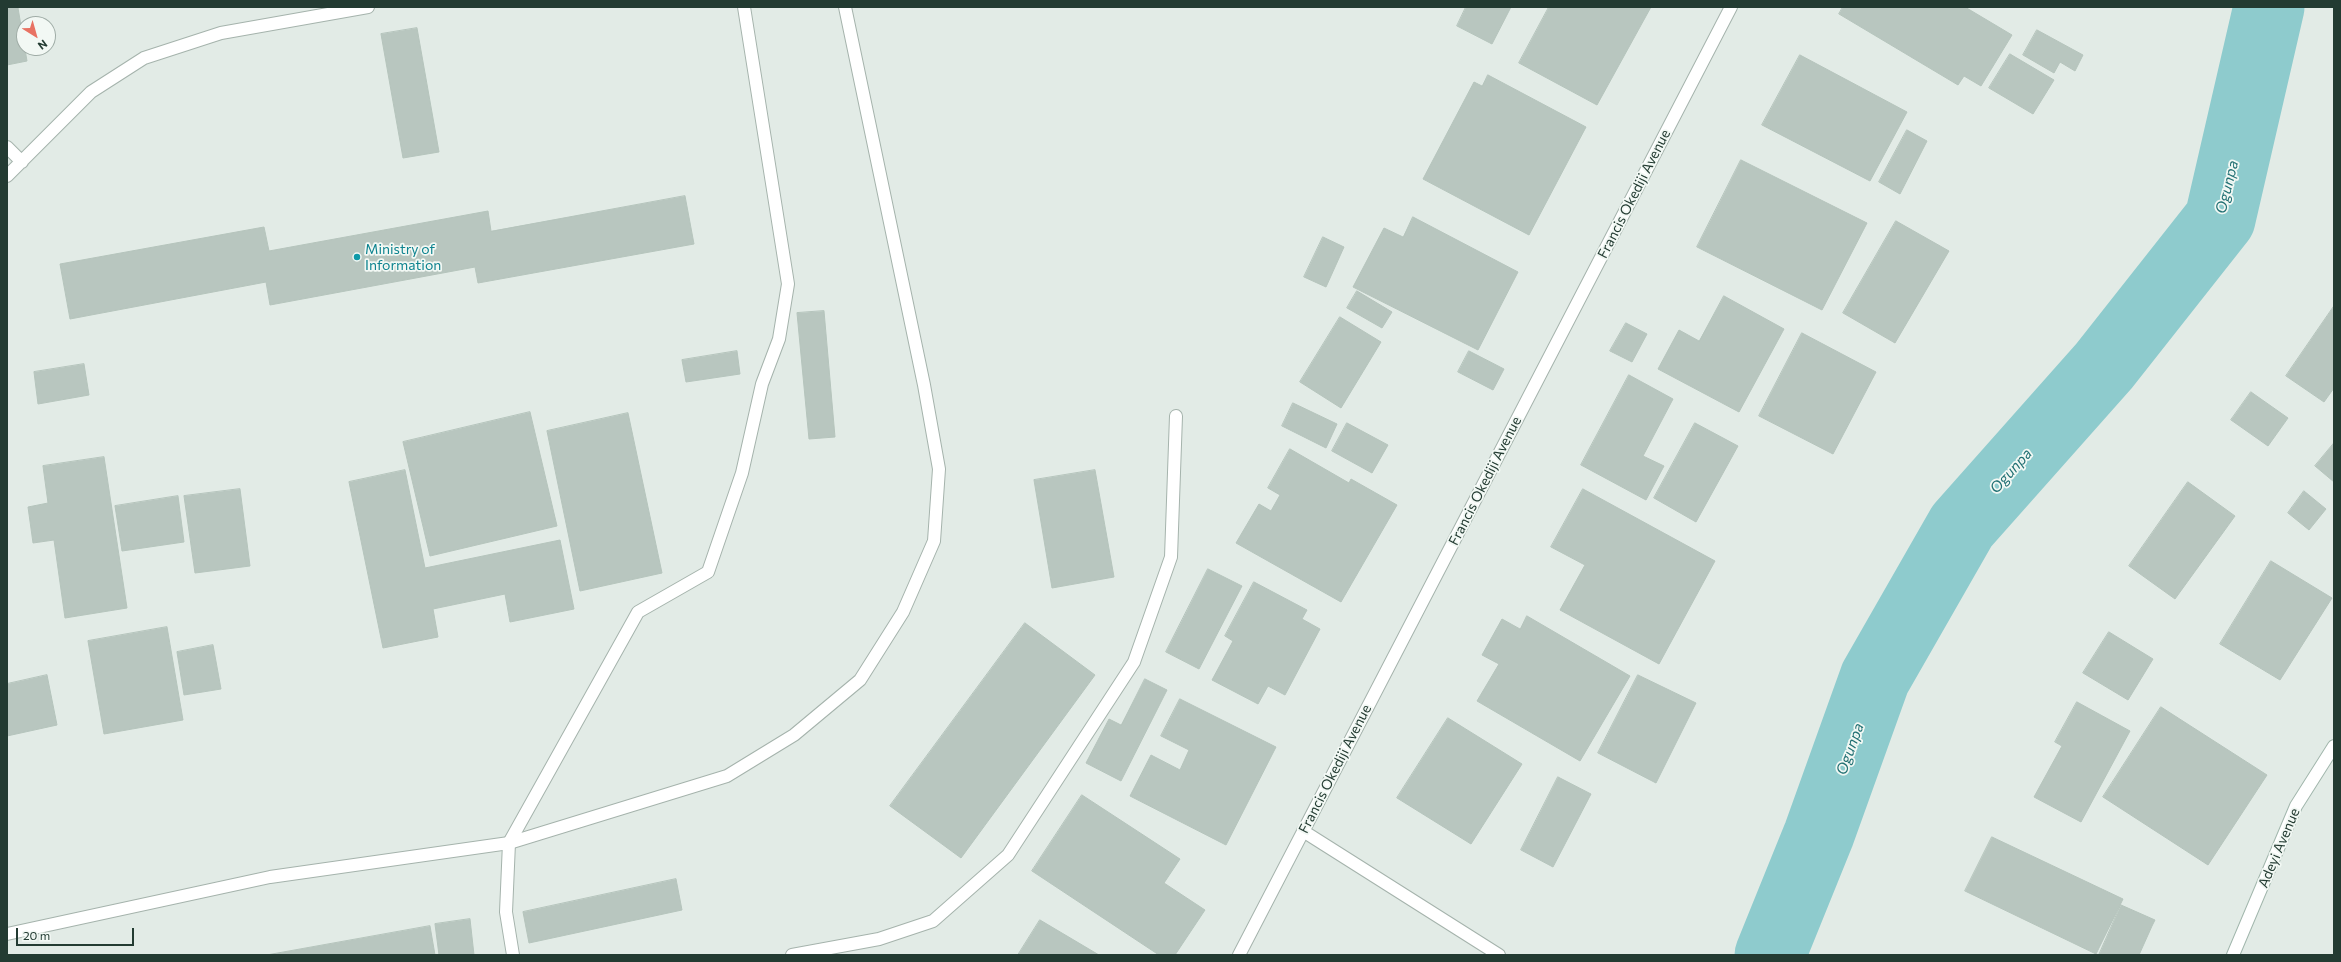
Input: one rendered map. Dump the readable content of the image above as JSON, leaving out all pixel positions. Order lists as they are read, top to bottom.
{
  "streets": {
    "street": ["Francis Okediji Avenue", "Adeyi Avenue"]
  },
  "water": ["Ogunpa"],
  "places": ["Ministry of Information"],
  "scale_bar": "20 m",
  "north": "bottom right"
}
